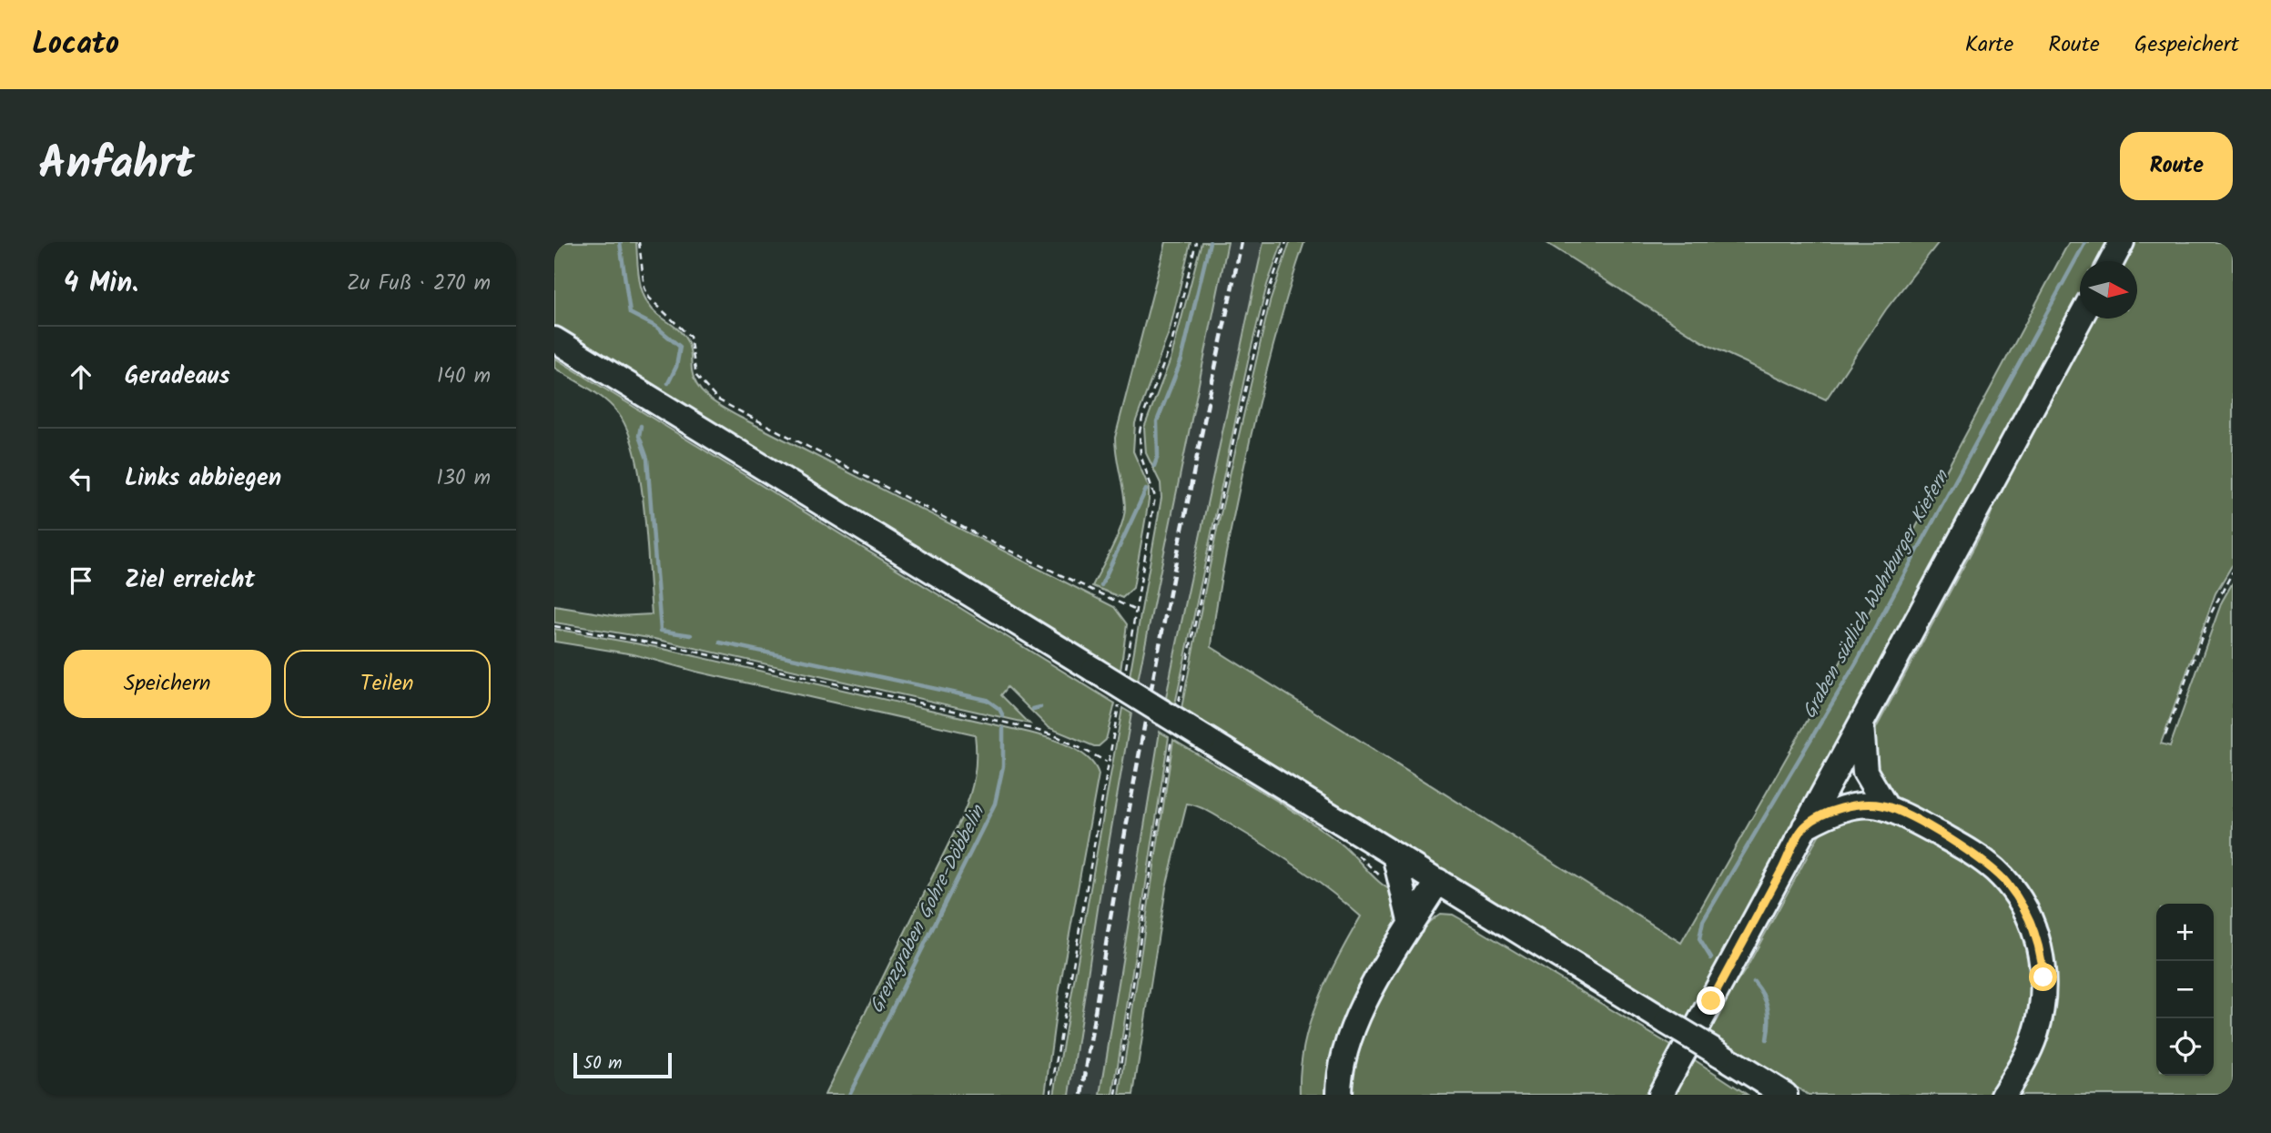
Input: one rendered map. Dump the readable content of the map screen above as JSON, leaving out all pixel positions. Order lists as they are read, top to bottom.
{
  "water": ["Graben südlich Wahrburger Kiefern", "Grenzgraben Gohre-Döbbelin"],
  "scale_bar": "50 m",
  "north": "right",
  "page": {
    "header": "Locato",
    "nav": ["Karte", "Route", "Gespeichert"],
    "title": "Anfahrt",
    "buttons": [
      "Route",
      ["Speichern", "Teilen"]
    ],
    "heading": ["4 Min.", "Zu Fuß · 270 m"],
    "list": [
      ["Geradeaus", "140 m"],
      ["Links abbiegen", "130 m"],
      "Ziel erreicht"
    ],
    "map_buttons": ["+", "−"],
    "scale": "50 m"
  }
}
